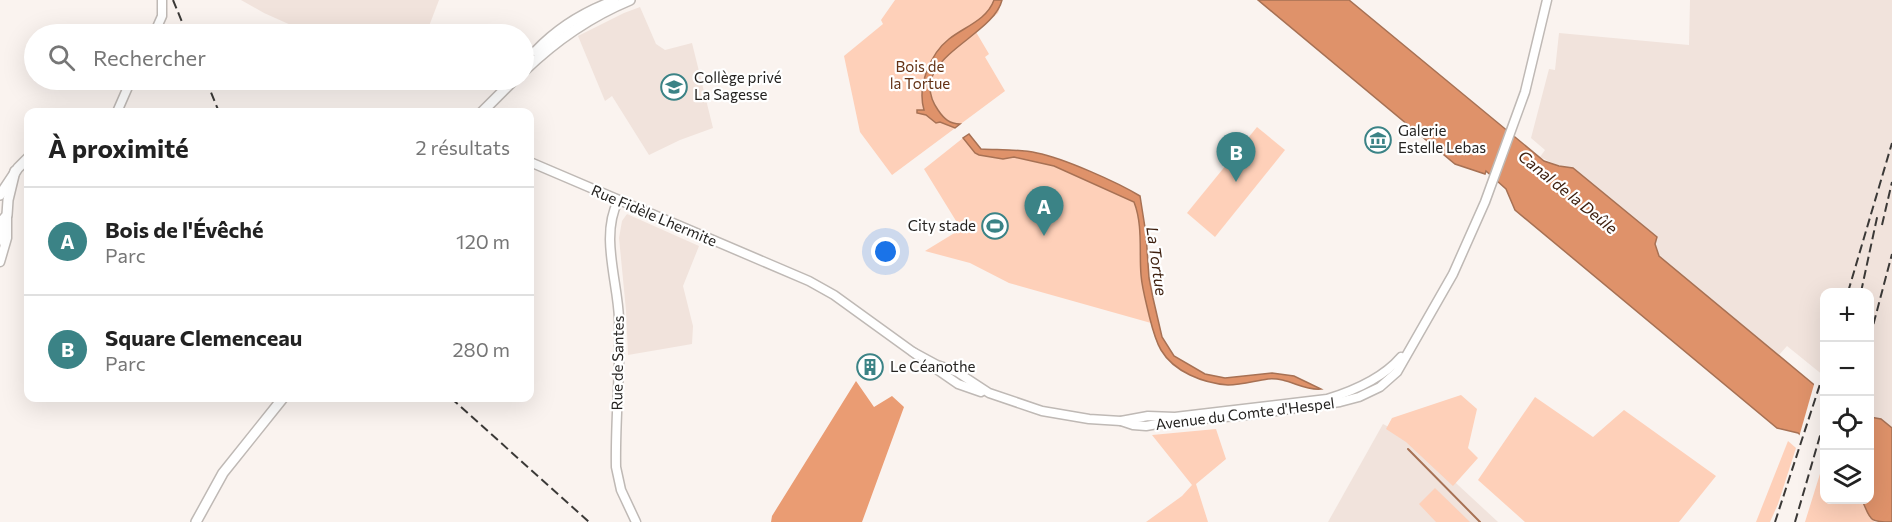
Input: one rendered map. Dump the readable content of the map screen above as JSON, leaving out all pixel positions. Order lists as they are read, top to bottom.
{
  "streets": {
    "street": ["Rue Fidèle Lhermite", "Rue de Santes", "Avenue du Comte d'Hespel"]
  },
  "crossings": [
    ["Rue Fidèle Lhermite", "Rue de Santes"],
    ["Rue Fidèle Lhermite", "Avenue du Comte d'Hespel"]
  ],
  "water": ["Canal de la Deûle", "La Tortue"],
  "parks": ["Bois de la Tortue"],
  "places": {
    "school or university": ["Collège privé La Sagesse"],
    "museum": ["Galerie Estelle Lebas"],
    "sports": ["City stade"],
    "building": ["Le Céanothe"]
  },
  "page": {
    "search": "Rechercher",
    "heading": ["À proximité", "2 résultats"],
    "pins": ["B", "A"],
    "list": [
      {
        "mark": "A",
        "name": "Bois de l'Évêché",
        "note": "Parc",
        "value": "120 m"
      },
      {
        "mark": "B",
        "name": "Square Clemenceau",
        "note": "Parc",
        "value": "280 m"
      }
    ],
    "map_buttons": ["+", "−"]
  }
}
